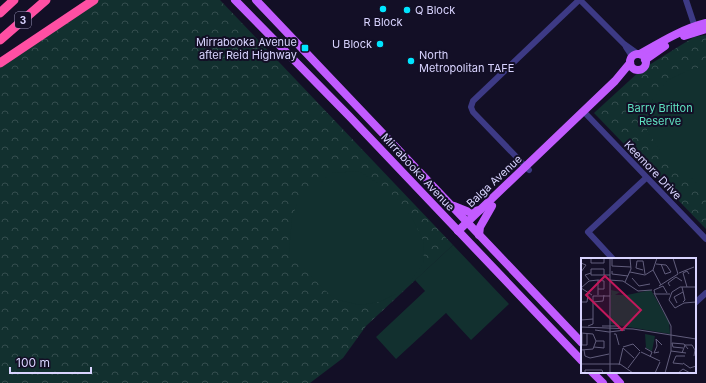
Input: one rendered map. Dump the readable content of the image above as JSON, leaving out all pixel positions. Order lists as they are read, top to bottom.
{
  "streets": {
    "highway": ["3"],
    "main road": ["Mirrabooka Avenue", "Balga Avenue"],
    "street": ["Keemore Drive"]
  },
  "crossings": [
    ["Keemore Drive", "Balga Avenue"],
    ["Mirrabooka Avenue", "Balga Avenue"]
  ],
  "parks": ["Barry Britton Reserve"],
  "places": {
    "other": [
      "R Block",
      "Q Block",
      "U Block",
      "North Metropolitan TAFE"
    ],
    "transit": ["Mirrabooka Avenue after Reid Highway"]
  },
  "scale_bar": "100 m"
}
